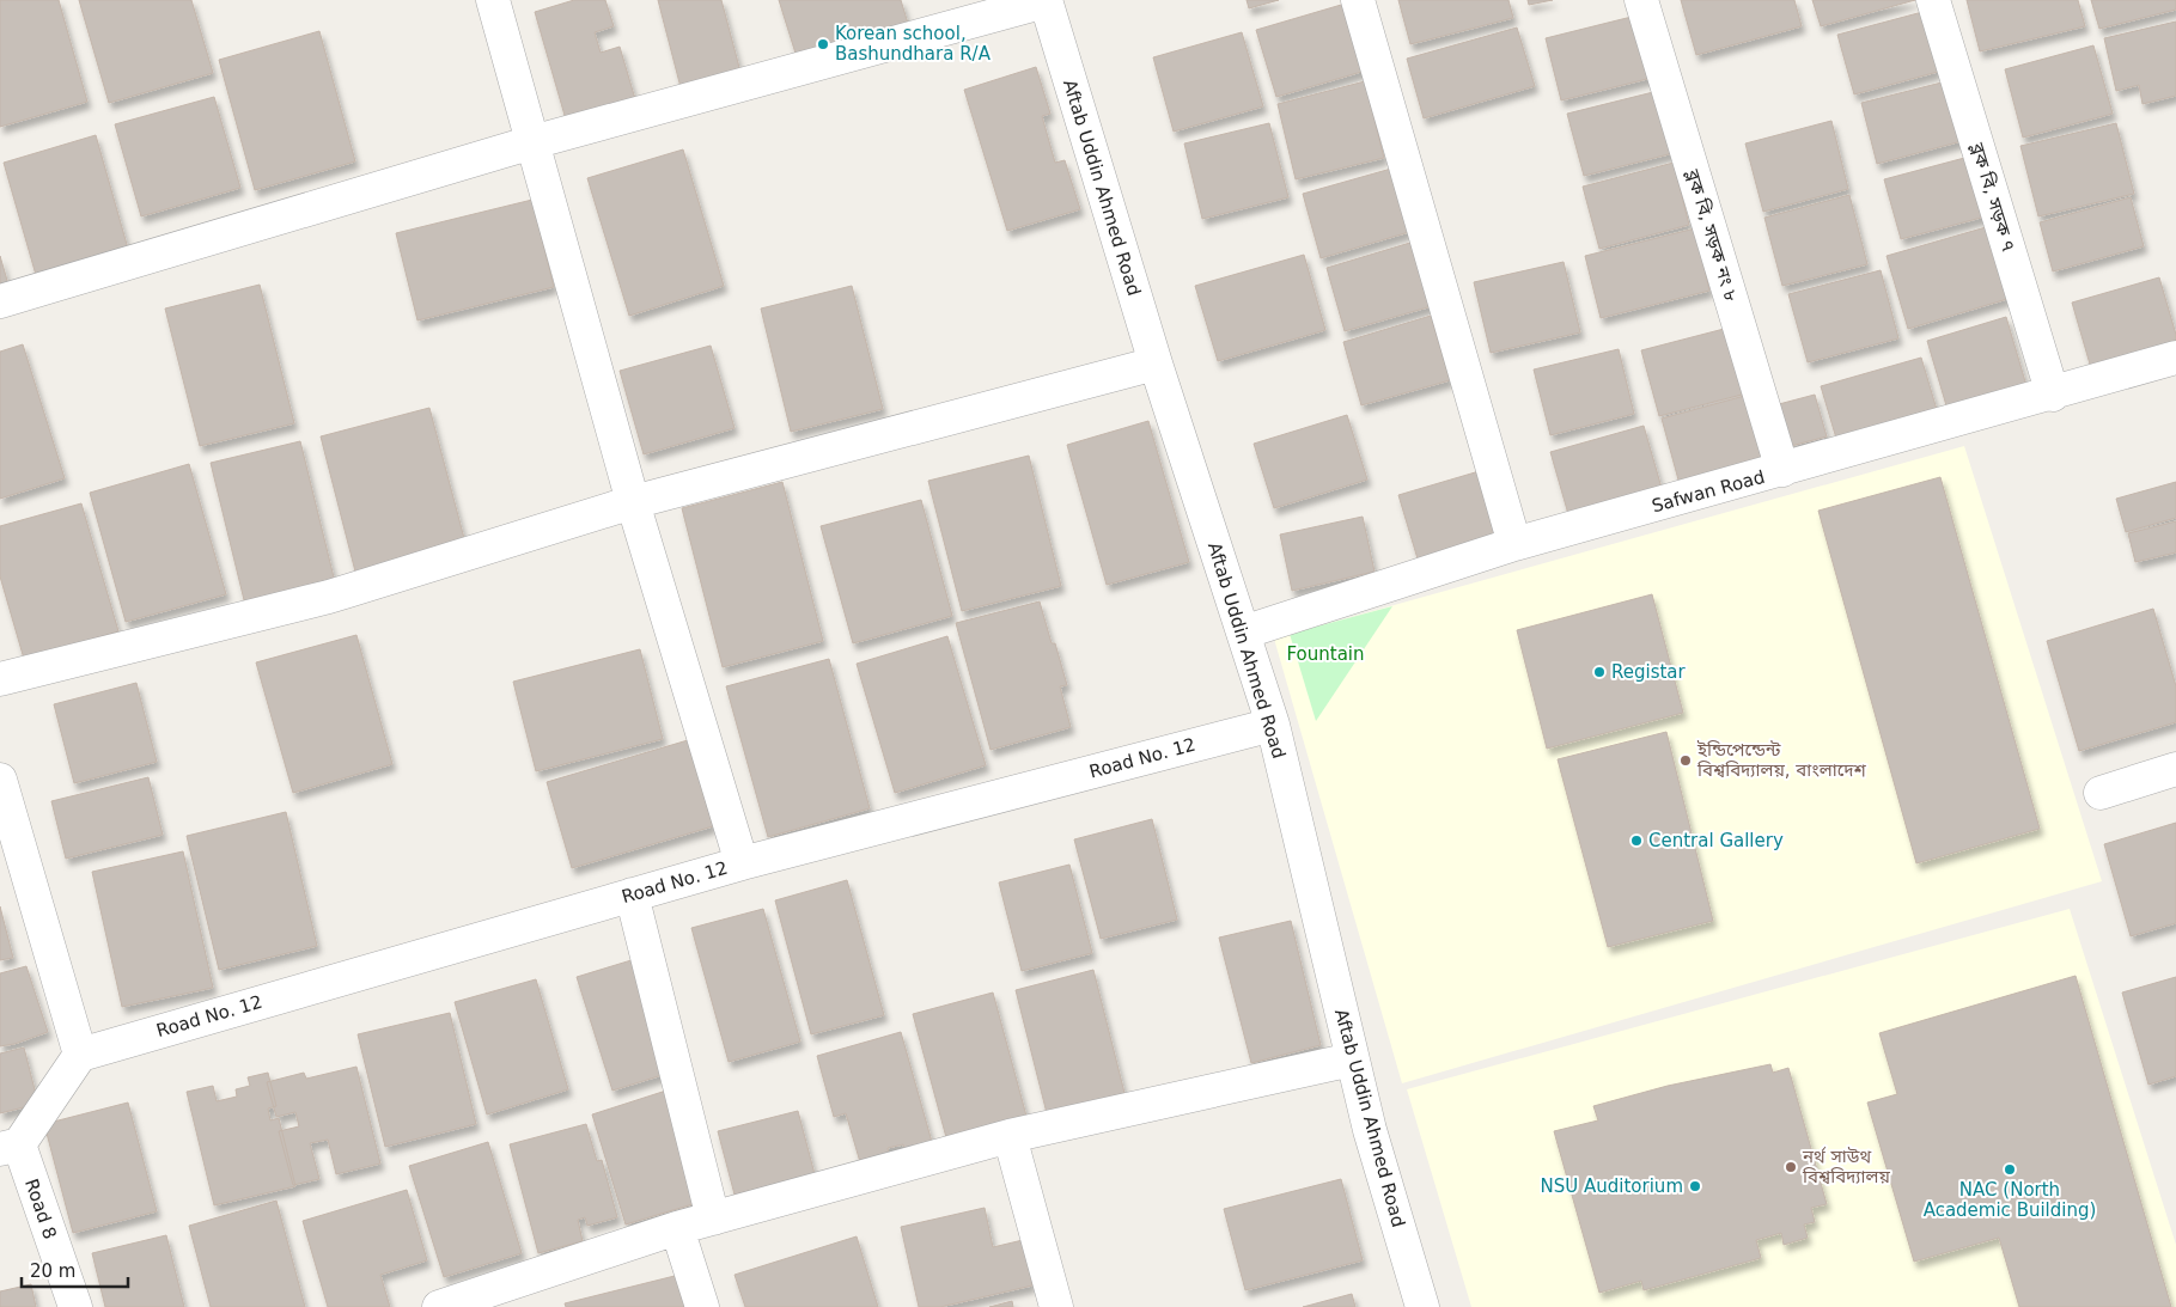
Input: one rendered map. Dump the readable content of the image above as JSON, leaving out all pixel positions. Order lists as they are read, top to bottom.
{
  "streets": {
    "street": [
      "Aftab Uddin Ahmed Road",
      "ব্লক বি, সড়ক ৭",
      "ব্লক বি, সড়ক নং ৮",
      "Safwan Road",
      "Road No. 12",
      "Road 8"
    ]
  },
  "crossings": [
    ["Aftab Uddin Ahmed Road", "Safwan Road"],
    ["Aftab Uddin Ahmed Road", "Road No. 12"],
    ["ব্লক বি, সড়ক ৭", "Safwan Road"],
    ["ব্লক বি, সড়ক নং ৮", "Safwan Road"]
  ],
  "parks": ["Fountain"],
  "places": [
    "Korean school, Bashundhara R/A",
    "Registar",
    "ইন্ডিপেন্ডেন্ট বিশ্ববিদ্যালয়, বাংলাদেশ",
    "Central Gallery",
    "নর্থ সাউথ বিশ্ববিদ্যালয়",
    "NAC (North Academic Building)",
    "NSU Auditorium"
  ],
  "scale_bar": "20 m"
}
